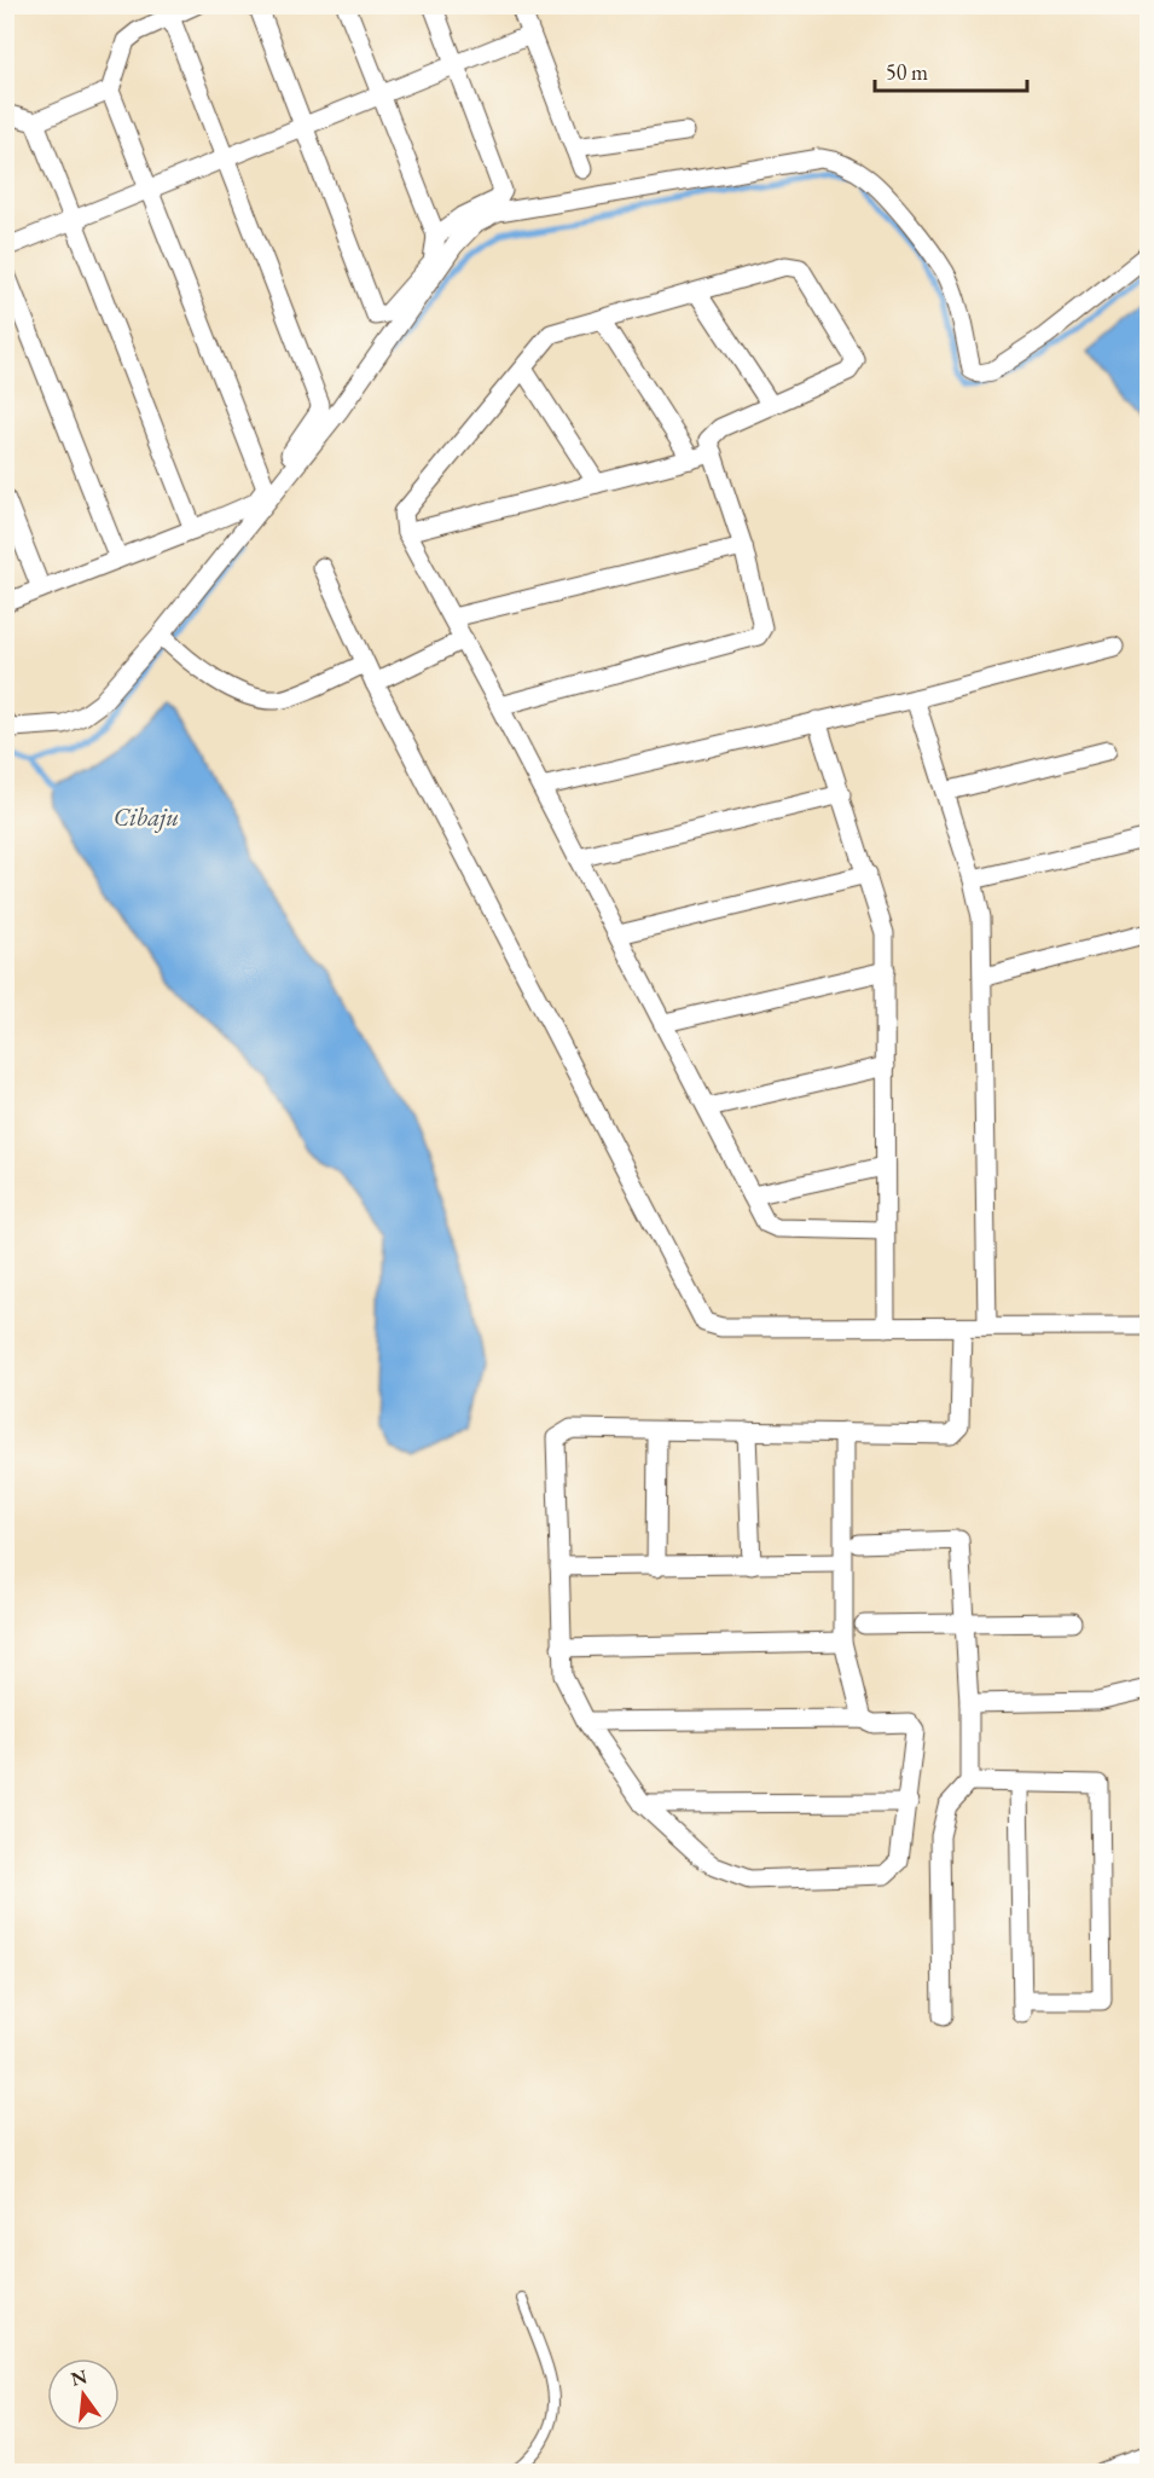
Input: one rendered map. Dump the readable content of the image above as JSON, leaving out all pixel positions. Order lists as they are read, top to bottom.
{
  "water": ["Cibaju"],
  "scale_bar": "50 m",
  "north": "top"
}
